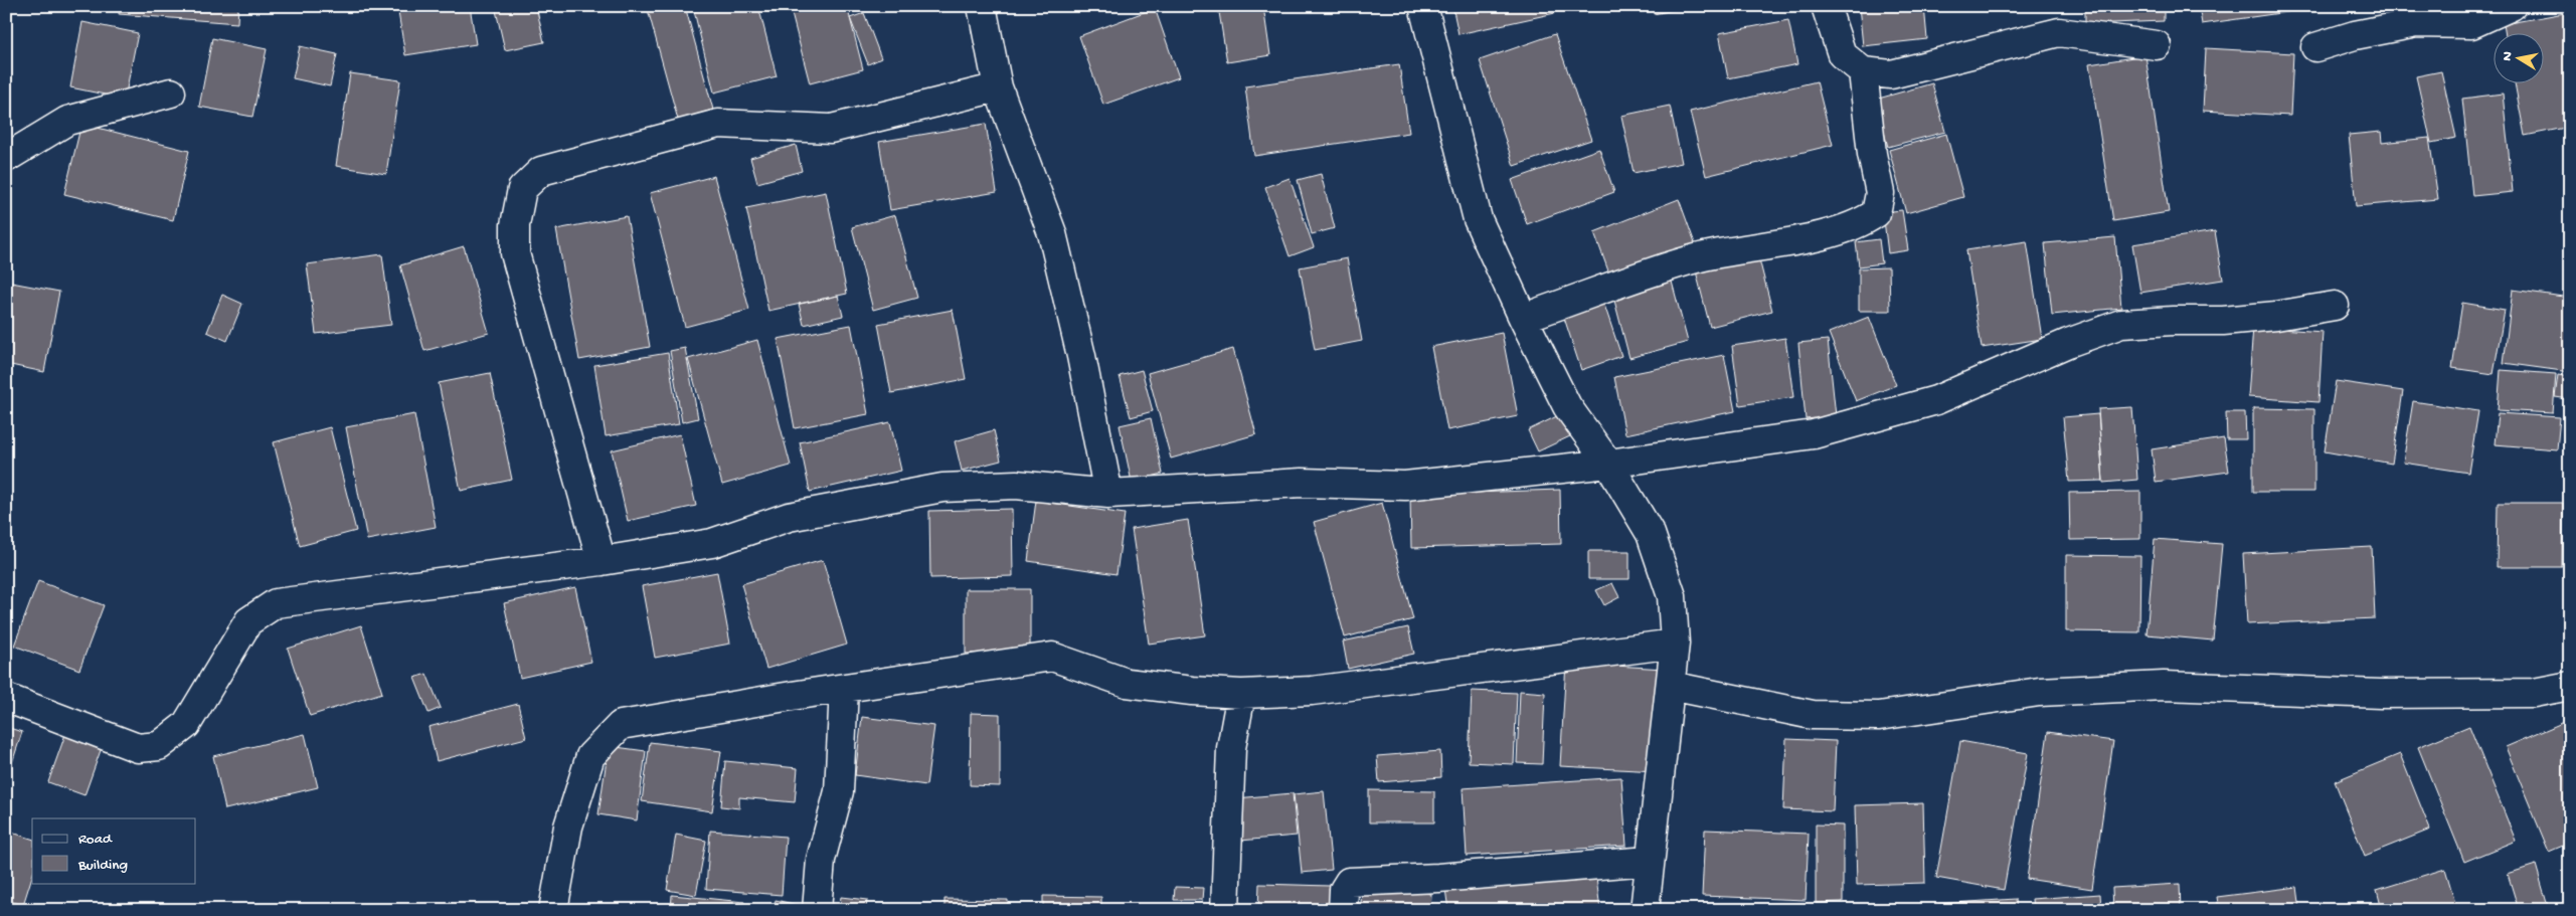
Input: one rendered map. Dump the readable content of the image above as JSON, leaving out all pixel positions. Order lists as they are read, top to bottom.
{
  "legend": ["Road", "Building"],
  "north": "left"
}
